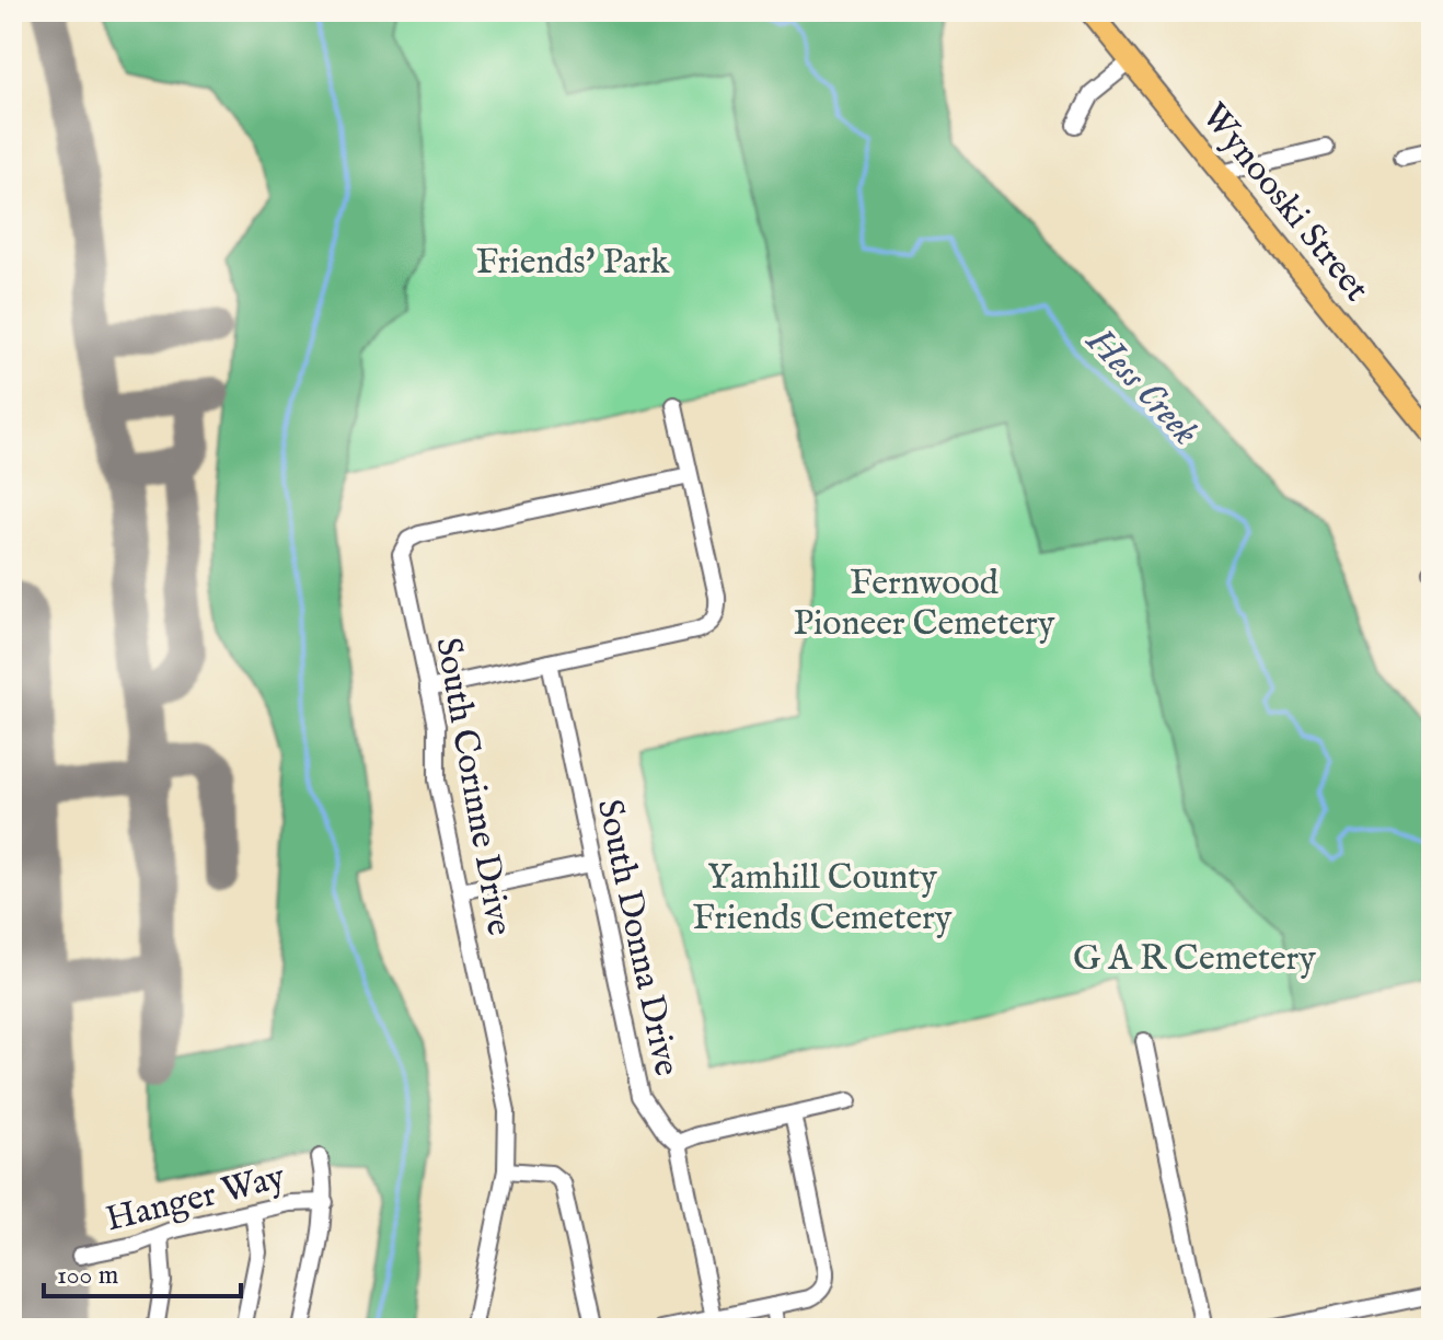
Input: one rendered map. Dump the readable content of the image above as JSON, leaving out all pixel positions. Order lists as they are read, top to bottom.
{
  "streets": {
    "main road": ["Wynooski Street"],
    "street": ["South Corinne Drive", "South Donna Drive", "Hanger Way"]
  },
  "water": ["Hess Creek"],
  "parks": [
    "Friends' Park",
    "Fernwood Pioneer Cemetery",
    "Yamhill County Friends Cemetery",
    "G A R Cemetery"
  ],
  "scale_bar": "100 m"
}
